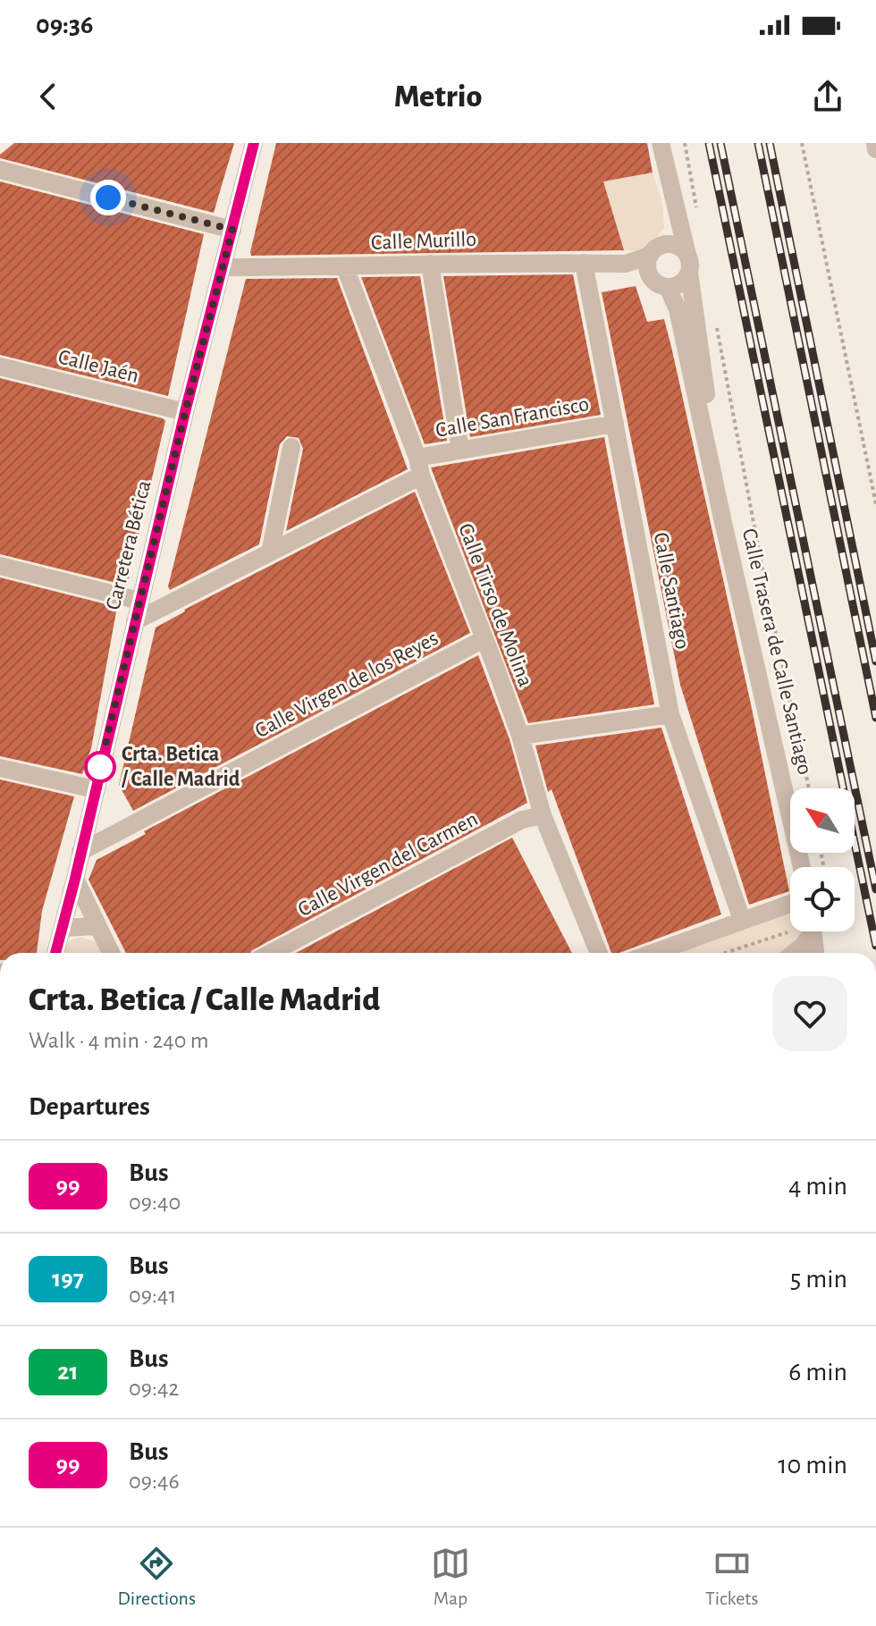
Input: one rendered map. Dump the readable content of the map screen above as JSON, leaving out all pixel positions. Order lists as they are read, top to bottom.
{
  "streets": {
    "street": [
      "Calle Murillo",
      "Calle Jaén",
      "Calle San Francisco",
      "Carretera Bética",
      "Calle Santiago",
      "Calle Tirso de Molina",
      "Calle Trasera de Calle Santiago",
      "Calle Virgen de los Reyes",
      "Calle Virgen del Carmen"
    ]
  },
  "crossings": [
    ["Calle Murillo", "Carretera Bética"],
    ["Calle Murillo", "Calle Santiago"],
    ["Calle Murillo", "Calle Tirso de Molina"],
    ["Calle Murillo", "Calle Trasera de Calle Santiago"],
    ["Calle Jaén", "Carretera Bética"],
    ["Calle San Francisco", "Carretera Bética"],
    ["Calle San Francisco", "Calle Santiago"],
    ["Calle San Francisco", "Calle Tirso de Molina"],
    ["Carretera Bética", "Calle Virgen de los Reyes"],
    ["Calle Tirso de Molina", "Calle Virgen de los Reyes"],
    ["Calle Tirso de Molina", "Calle Virgen del Carmen"]
  ],
  "places": ["Crta. Betica / Calle Madrid"],
  "lines": ["bus line 99"],
  "north": "top left",
  "page": {
    "status": "09:36",
    "header": "Metrio",
    "heading": [
      ["Crta. Betica / Calle Madrid", "Walk · 4 min · 240 m"],
      "Departures"
    ],
    "list": [
      {
        "mark": "99",
        "name": "Bus",
        "note": "09:40",
        "value": "4 min"
      },
      {
        "mark": "197",
        "name": "Bus",
        "note": "09:41",
        "value": "5 min"
      },
      {
        "mark": "21",
        "name": "Bus",
        "note": "09:42",
        "value": "6 min"
      },
      {
        "mark": "99",
        "name": "Bus",
        "note": "09:46",
        "value": "10 min"
      }
    ],
    "tabs": ["Directions", "Map", "Tickets"]
  }
}
